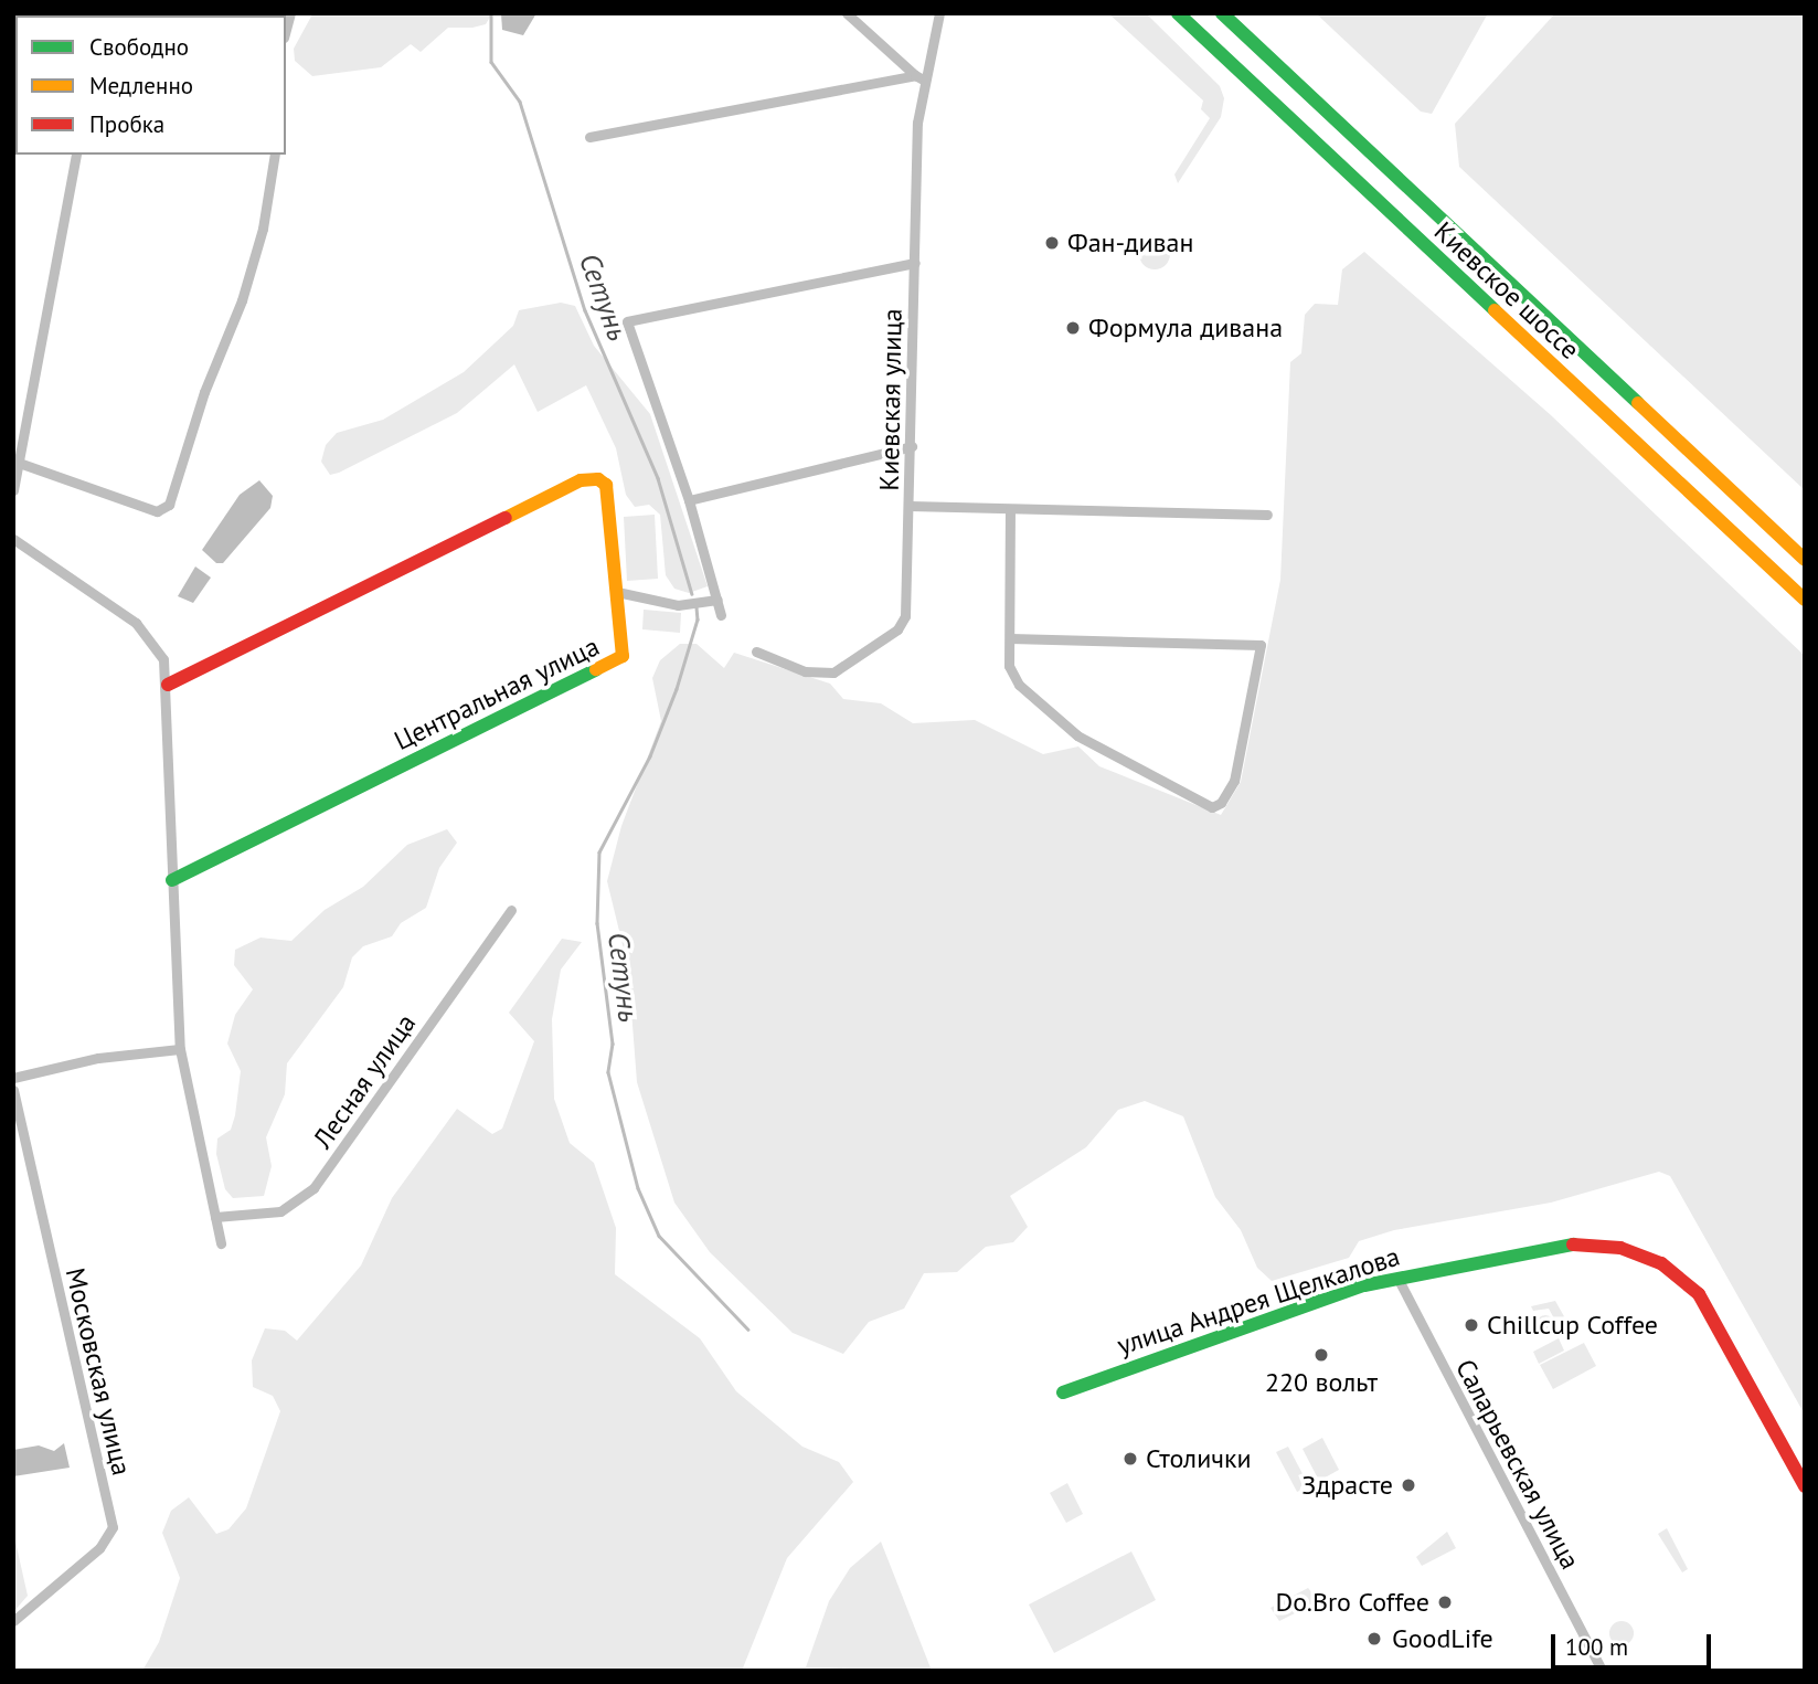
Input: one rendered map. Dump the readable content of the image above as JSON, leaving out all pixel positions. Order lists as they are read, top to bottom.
{
  "streets": {
    "main road": ["Киевское шоссе", "Центральная улица", "улица Андрея Щелкалова"],
    "street": [
      "Киевская улица",
      "Лесная улица",
      "Московская улица",
      "Саларьевская улица"
    ]
  },
  "crossings": [
    ["улица Андрея Щелкалова", "Саларьевская улица"]
  ],
  "water": ["Сетунь"],
  "places": [
    "Фан-диван",
    "Формула дивана",
    "Chillcup Coffee",
    "220 вольт",
    "Столички",
    "Здрасте",
    "Do.Bro Coffee",
    "GoodLife"
  ],
  "legend": ["Свободно", "Медленно", "Пробка"],
  "scale_bar": "100 m"
}
